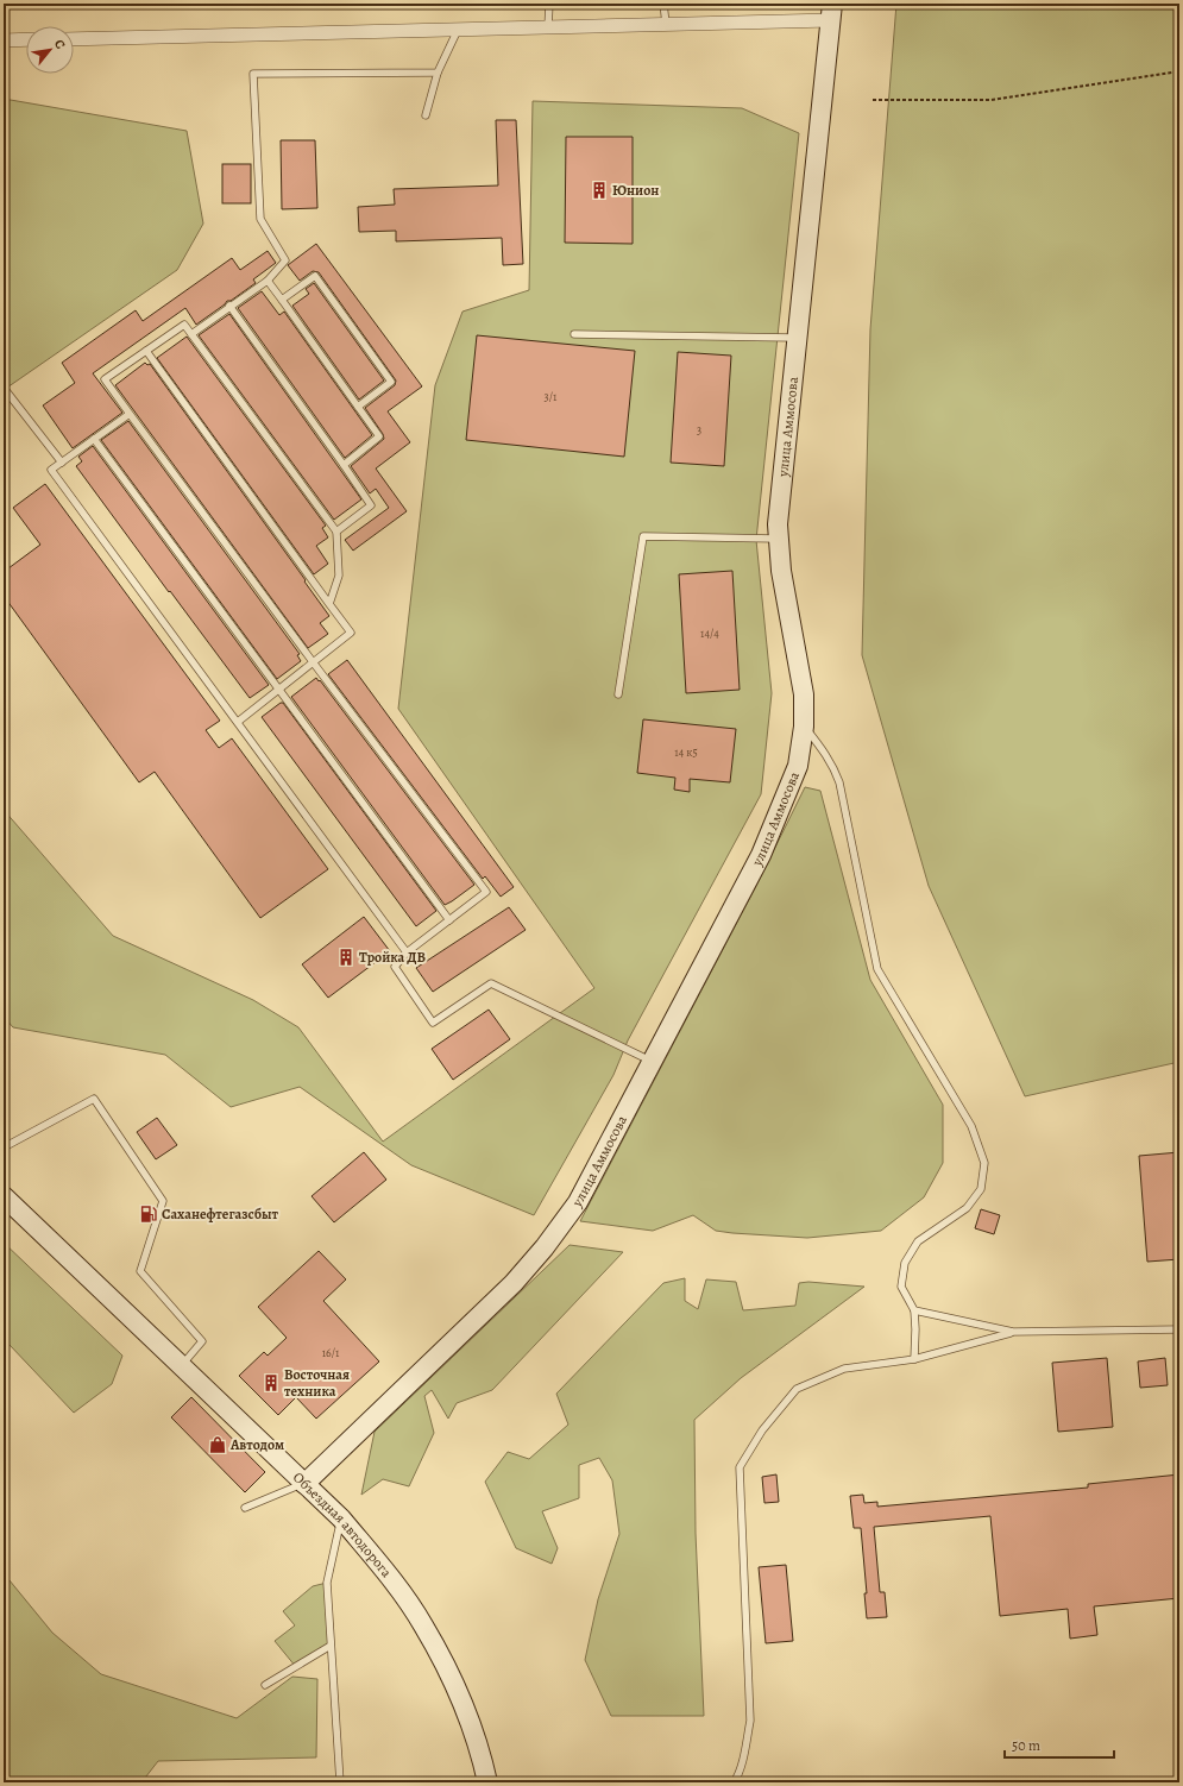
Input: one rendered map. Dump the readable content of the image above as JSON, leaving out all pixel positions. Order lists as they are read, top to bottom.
{
  "streets": {
    "street": ["улица Аммосова", "Объездная автодорога"]
  },
  "crossings": [
    ["улица Аммосова", "Объездная автодорога"]
  ],
  "places": {
    "building": ["Юнион", "Тройка ДВ", "Восточная техника"],
    "fuel station": ["Саханефтегазсбыт"],
    "shop": ["Автодом"]
  },
  "house_numbers": [
    "3/1",
    "3",
    "14/4",
    "14 к5",
    "16/1"
  ],
  "scale_bar": "50 m",
  "north": "top right"
}
